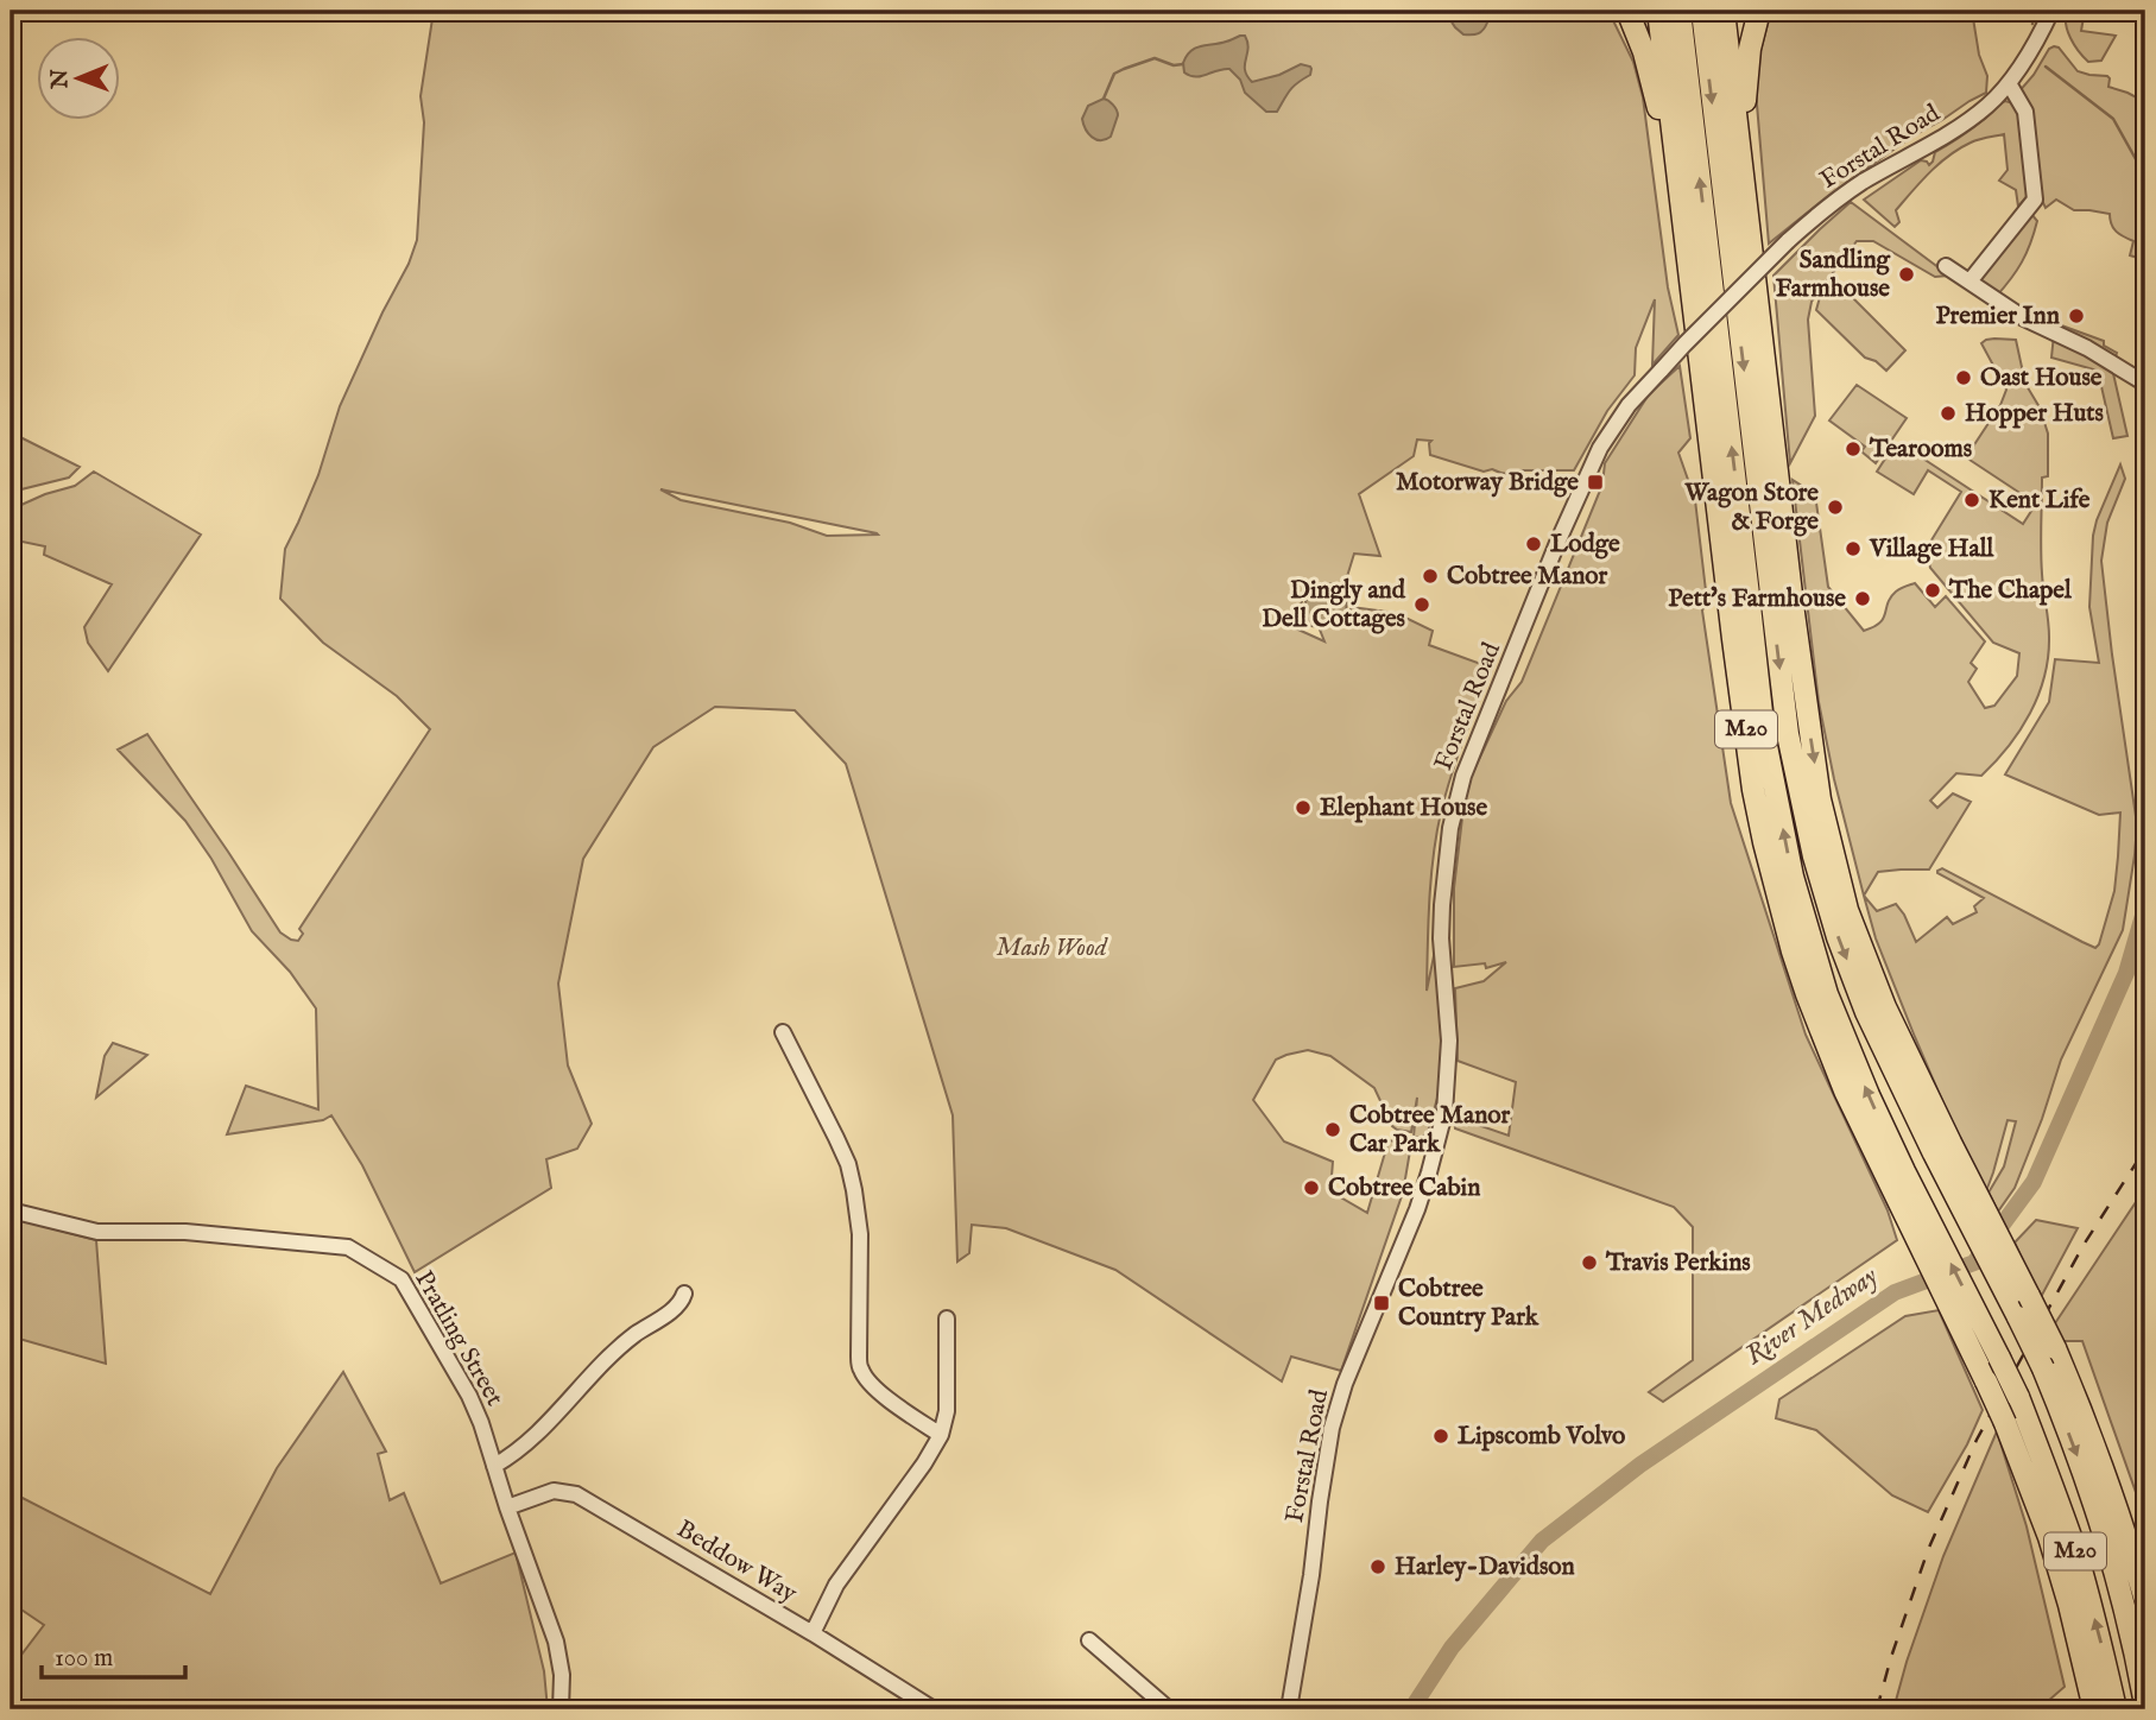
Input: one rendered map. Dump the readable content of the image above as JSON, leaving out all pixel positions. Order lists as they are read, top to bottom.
{
  "streets": {
    "highway": ["M20"],
    "street": ["Forstal Road", "Pratling Street", "Beddow Way"]
  },
  "crossings": [
    ["Pratling Street", "Beddow Way"]
  ],
  "water": ["River Medway"],
  "parks": ["Mash Wood"],
  "places": {
    "other": [
      "Sandling Farmhouse",
      "Premier Inn",
      "Oast House",
      "Hopper Huts",
      "Tearooms",
      "Kent Life",
      "Wagon Store & Forge",
      "Lodge",
      "Village Hall",
      "Cobtree Manor",
      "The Chapel",
      "Pett's Farmhouse",
      "Dingly and Dell Cottages",
      "Elephant House",
      "Cobtree Manor Car Park",
      "Cobtree Cabin",
      "Travis Perkins",
      "Lipscomb Volvo",
      "Harley-Davidson"
    ],
    "transit": ["Motorway Bridge", "Cobtree Country Park"]
  },
  "scale_bar": "100 m",
  "north": "left"
}
